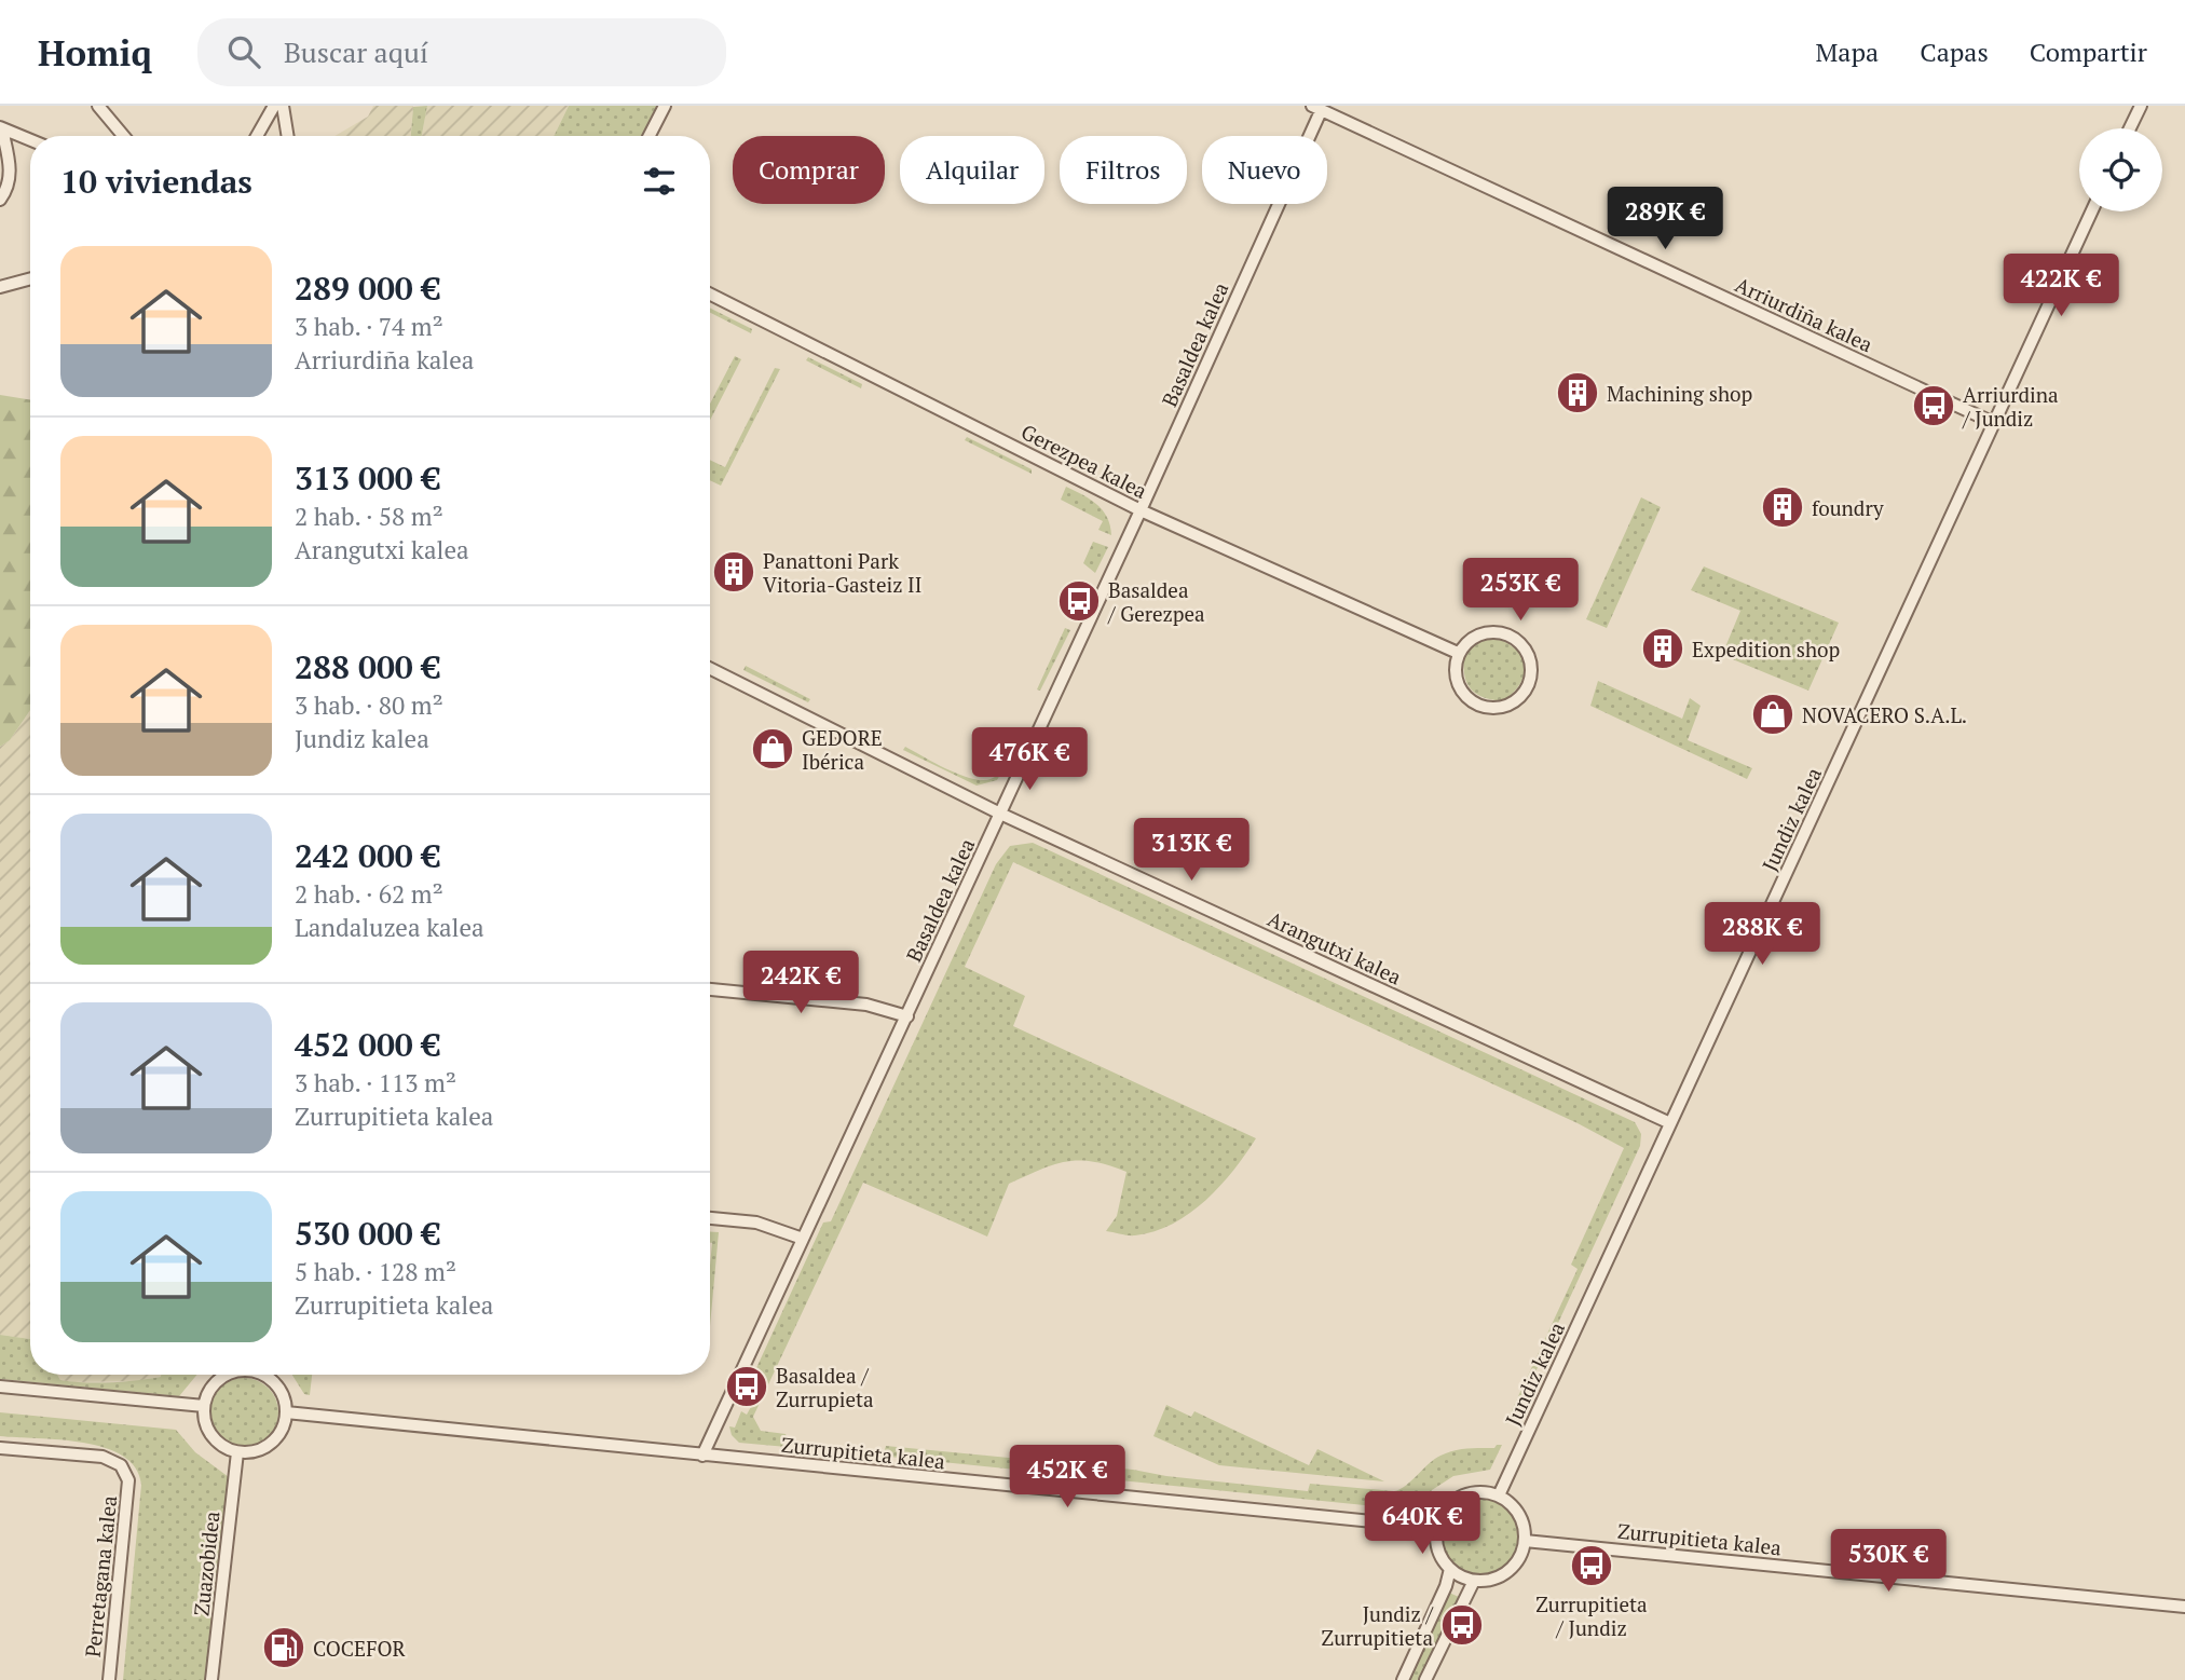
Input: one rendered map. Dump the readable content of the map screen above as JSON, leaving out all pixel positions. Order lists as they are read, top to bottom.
{
  "streets": {
    "street": [
      "Arriurdiña kalea",
      "Basaldea kalea",
      "Gerezpea kalea",
      "Jundiz kalea",
      "Arangutxi kalea",
      "Zurrupitieta kalea",
      "Zuazobidea",
      "Perretagana kalea"
    ]
  },
  "crossings": [
    ["Arriurdiña kalea", "Basaldea kalea"],
    ["Arriurdiña kalea", "Jundiz kalea"],
    ["Basaldea kalea", "Gerezpea kalea"],
    ["Basaldea kalea", "Arangutxi kalea"],
    ["Basaldea kalea", "Zurrupitieta kalea"],
    ["Jundiz kalea", "Arangutxi kalea"],
    ["Jundiz kalea", "Zurrupitieta kalea"]
  ],
  "places": {
    "building": [
      "Machining shop",
      "foundry",
      "Panattoni Park Vitoria-Gasteiz II",
      "Expedition shop"
    ],
    "bus stop": [
      "Arriurdina / Jundiz",
      "Basaldea / Gerezpea",
      "Basaldea / Zurrupieta",
      "Zurrupitieta / Jundiz",
      "Jundiz / Zurrupitieta"
    ],
    "shop": ["NOVACERO S.A.L.", "GEDORE Ibérica"],
    "fuel station": ["COCEFOR"]
  },
  "page": {
    "header": "Homiq",
    "search": "Buscar aquí",
    "nav": ["Mapa", "Capas", "Compartir"],
    "chip": [
      "Comprar",
      "Alquilar",
      "Filtros",
      "Nuevo"
    ],
    "heading": "10 viviendas",
    "price": [
      "289K €",
      "422K €",
      "253K €",
      "476K €",
      "313K €",
      "288K €",
      "242K €",
      "452K €",
      "640K €",
      "530K €"
    ],
    "list": [
      {
        "name": "289 000 €",
        "note": "3 hab. · 74 m² · Arriurdiña kalea"
      },
      {
        "name": "313 000 €",
        "note": "2 hab. · 58 m² · Arangutxi kalea"
      },
      {
        "name": "288 000 €",
        "note": "3 hab. · 80 m² · Jundiz kalea"
      },
      {
        "name": "242 000 €",
        "note": "2 hab. · 62 m² · Landaluzea kalea"
      },
      {
        "name": "452 000 €",
        "note": "3 hab. · 113 m² · Zurrupitieta kalea"
      },
      {
        "name": "530 000 €",
        "note": "5 hab. · 128 m² · Zurrupitieta kalea"
      }
    ]
  }
}
